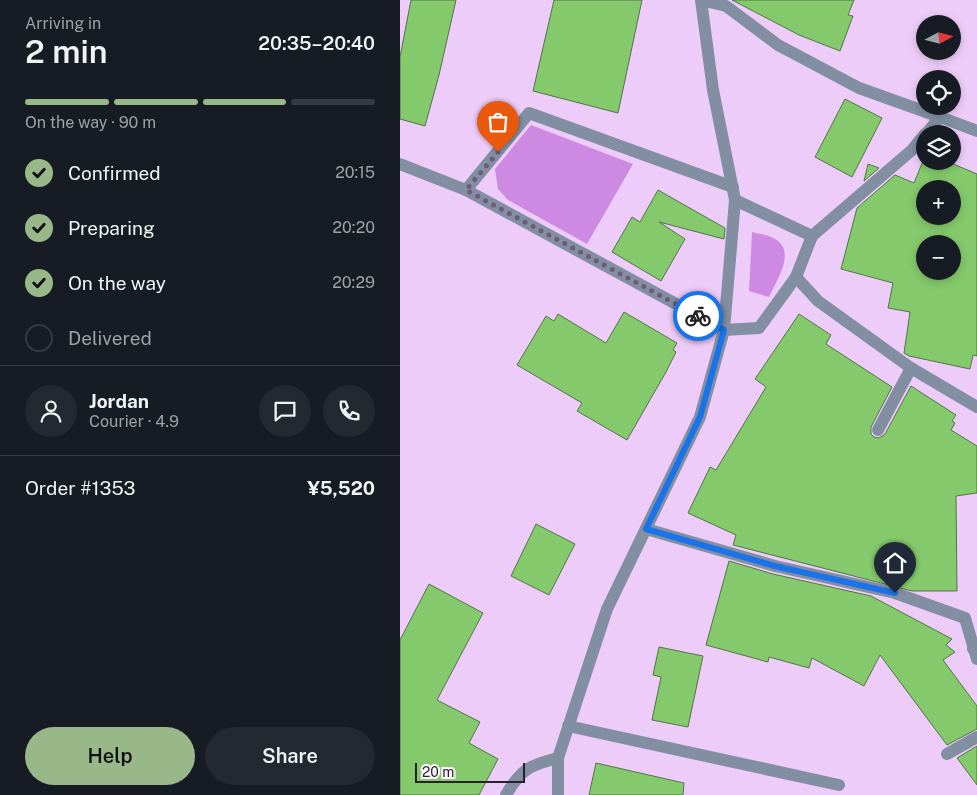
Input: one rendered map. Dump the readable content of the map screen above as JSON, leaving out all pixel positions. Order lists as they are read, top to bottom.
{
  "scale_bar": "20 m",
  "north": "right",
  "page": {
    "heading": ["2 min", "Arriving in", "20:35–20:40"],
    "panel": [
      "Jordan",
      "Courier · 4.9",
      "Order #1353",
      "¥5,520"
    ],
    "map_buttons": ["+", "−"],
    "bar": "On the way · 90 m",
    "list": [
      ["Confirmed", "20:15"],
      ["Preparing", "20:20"],
      ["On the way", "20:29"],
      "Delivered"
    ],
    "buttons": ["Help", "Share"],
    "scale": "20 m"
  }
}
